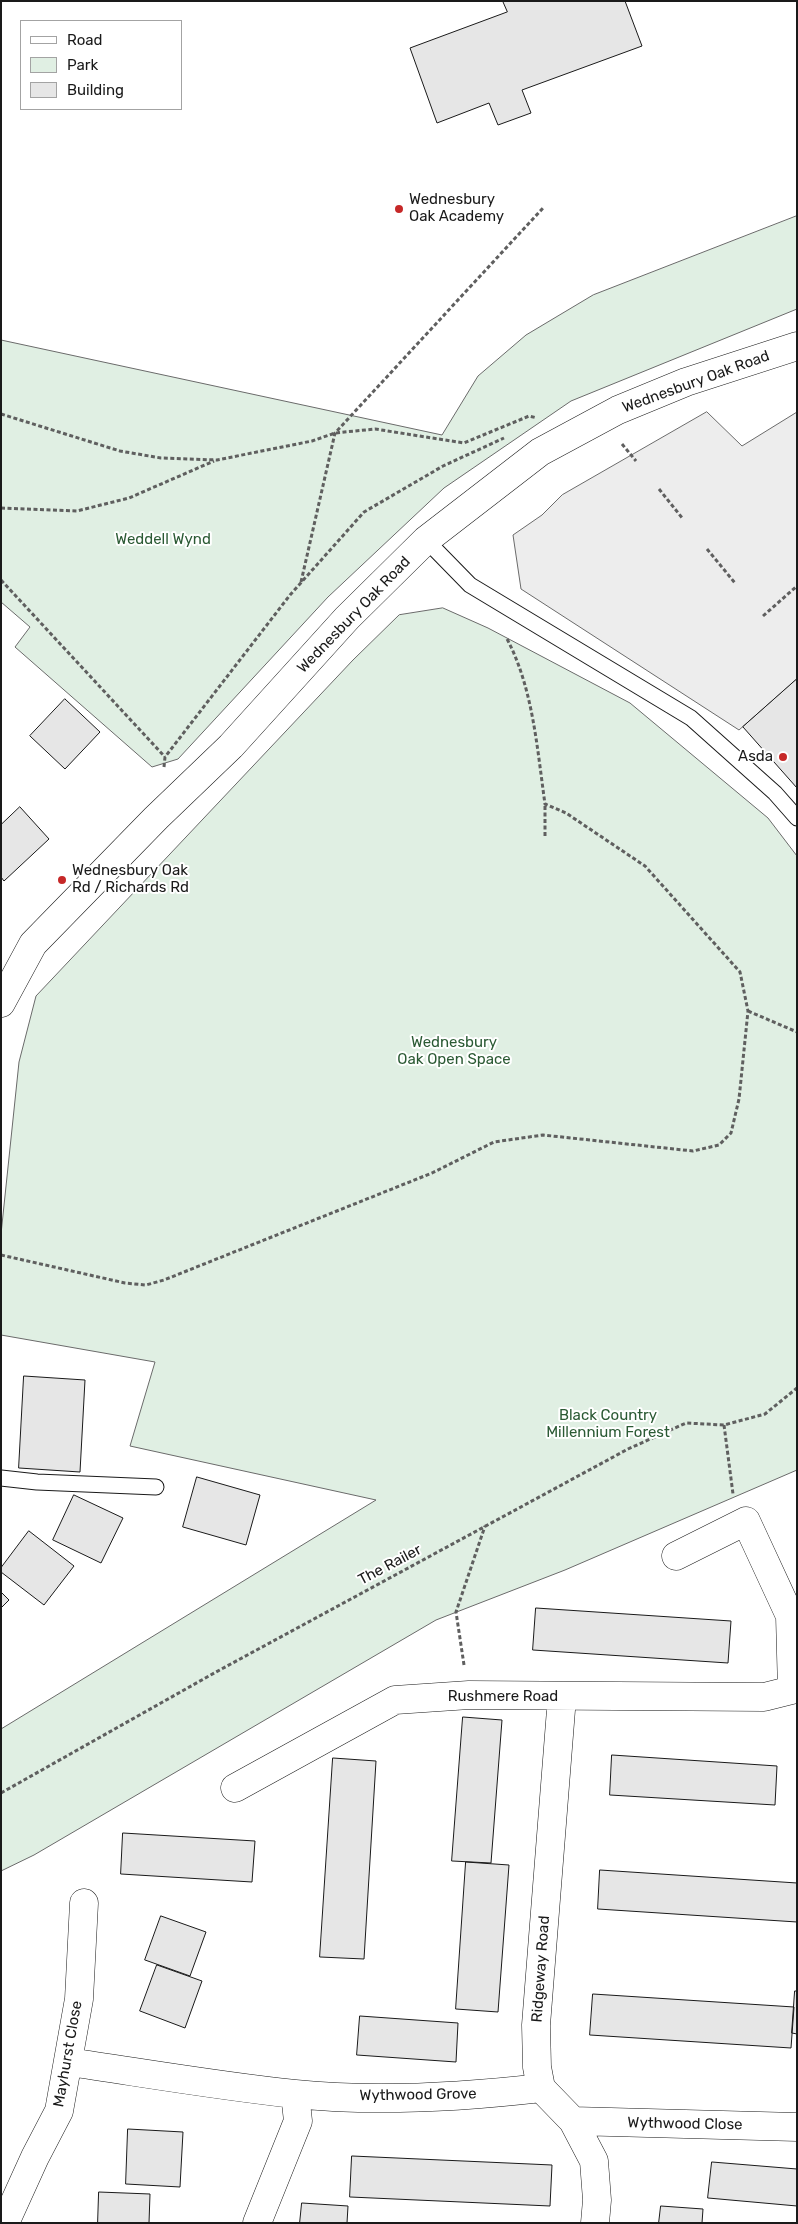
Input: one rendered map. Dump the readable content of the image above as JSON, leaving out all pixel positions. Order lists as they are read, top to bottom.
{
  "streets": {
    "street": [
      "Wednesbury Oak Road",
      "Rushmere Road",
      "Ridgeway Road",
      "Mayhurst Close",
      "Wythwood Grove",
      "Wythwood Close"
    ],
    "path": ["The Railer"]
  },
  "crossings": [
    ["Rushmere Road", "Ridgeway Road"],
    ["Ridgeway Road", "Wythwood Grove"],
    ["Mayhurst Close", "Wythwood Grove"]
  ],
  "parks": ["Weddell Wynd", "Wednesbury Oak Open Space", "Black Country Millennium Forest"],
  "places": ["Wednesbury Oak Academy", "Asda", "Wednesbury Oak Rd / Richards Rd"],
  "legend": ["Road", "Park", "Building"]
}
